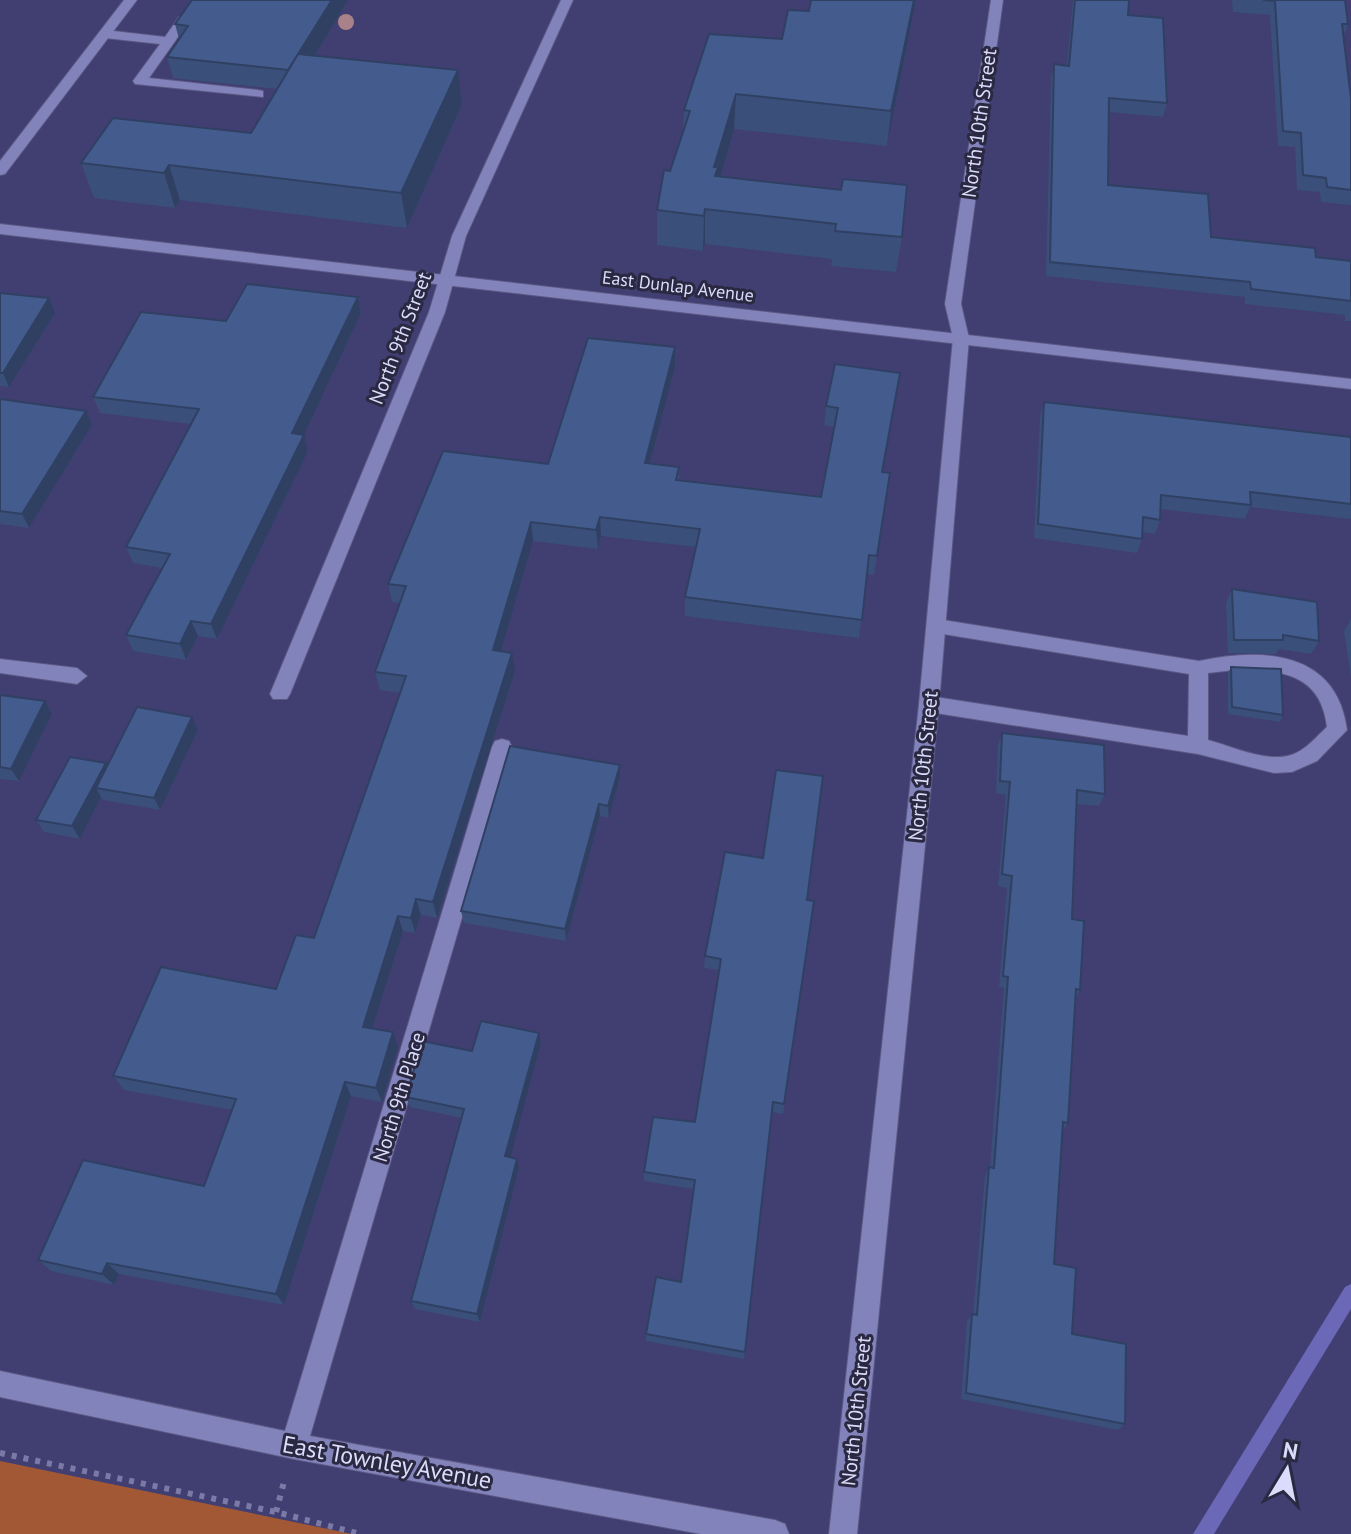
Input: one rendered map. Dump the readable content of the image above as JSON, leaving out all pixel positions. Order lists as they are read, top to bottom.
{
  "streets": {
    "street": [
      "North 10th Street",
      "East Dunlap Avenue",
      "North 9th Street",
      "North 9th Place",
      "East Townley Avenue"
    ]
  },
  "crossings": [
    ["North 10th Street", "East Dunlap Avenue"],
    ["East Dunlap Avenue", "North 9th Street"],
    ["North 9th Place", "East Townley Avenue"]
  ],
  "north": "top"
}
